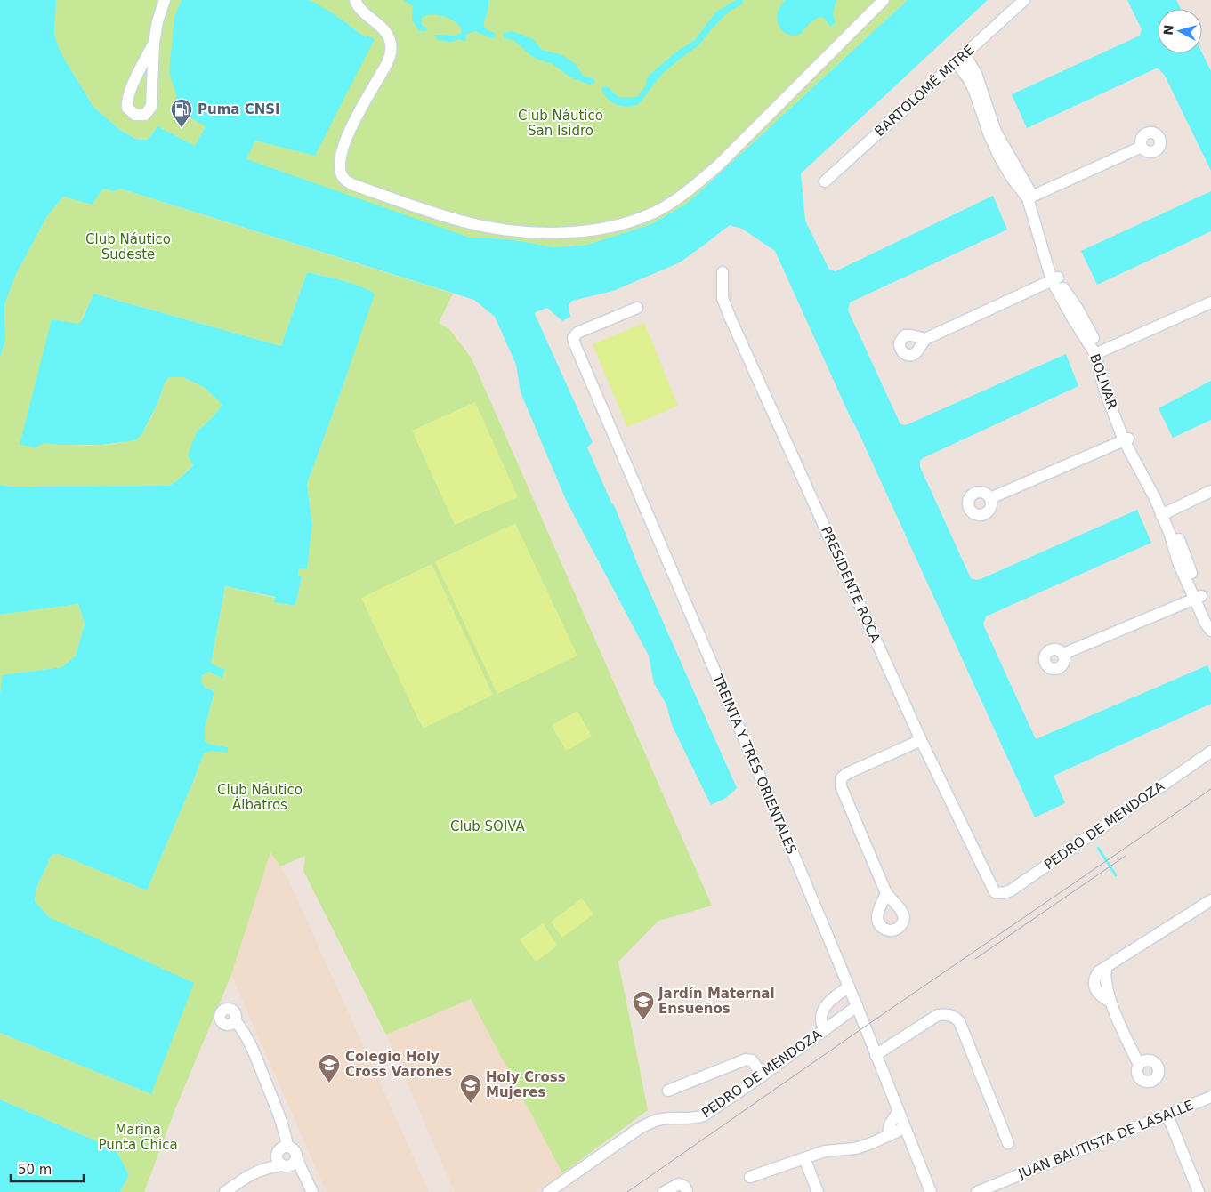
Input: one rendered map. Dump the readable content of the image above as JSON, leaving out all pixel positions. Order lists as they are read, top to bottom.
{
  "streets": {
    "street": [
      "BARTOLOMÉ MITRE",
      "BOLIVAR",
      "PRESIDENTE ROCA",
      "TREINTA Y TRES ORIENTALES",
      "PEDRO DE MENDOZA",
      "JUAN BAUTISTA DE LASALLE"
    ]
  },
  "crossings": [
    ["BARTOLOMÉ MITRE", "BOLIVAR"],
    ["PRESIDENTE ROCA", "PEDRO DE MENDOZA"],
    ["TREINTA Y TRES ORIENTALES", "PEDRO DE MENDOZA"]
  ],
  "parks": [
    "Club Náutico San Isidro",
    "Club Náutico Sudeste",
    "Club Náutico Álbatros",
    "Club SOIVA",
    "Marina Punta Chica"
  ],
  "places": {
    "fuel station": ["Puma CNSI"],
    "school or university": ["Jardín Maternal Ensueños", "Colegio Holy Cross Varones", "Holy Cross Mujeres"]
  },
  "scale_bar": "50 m",
  "north": "left"
}
